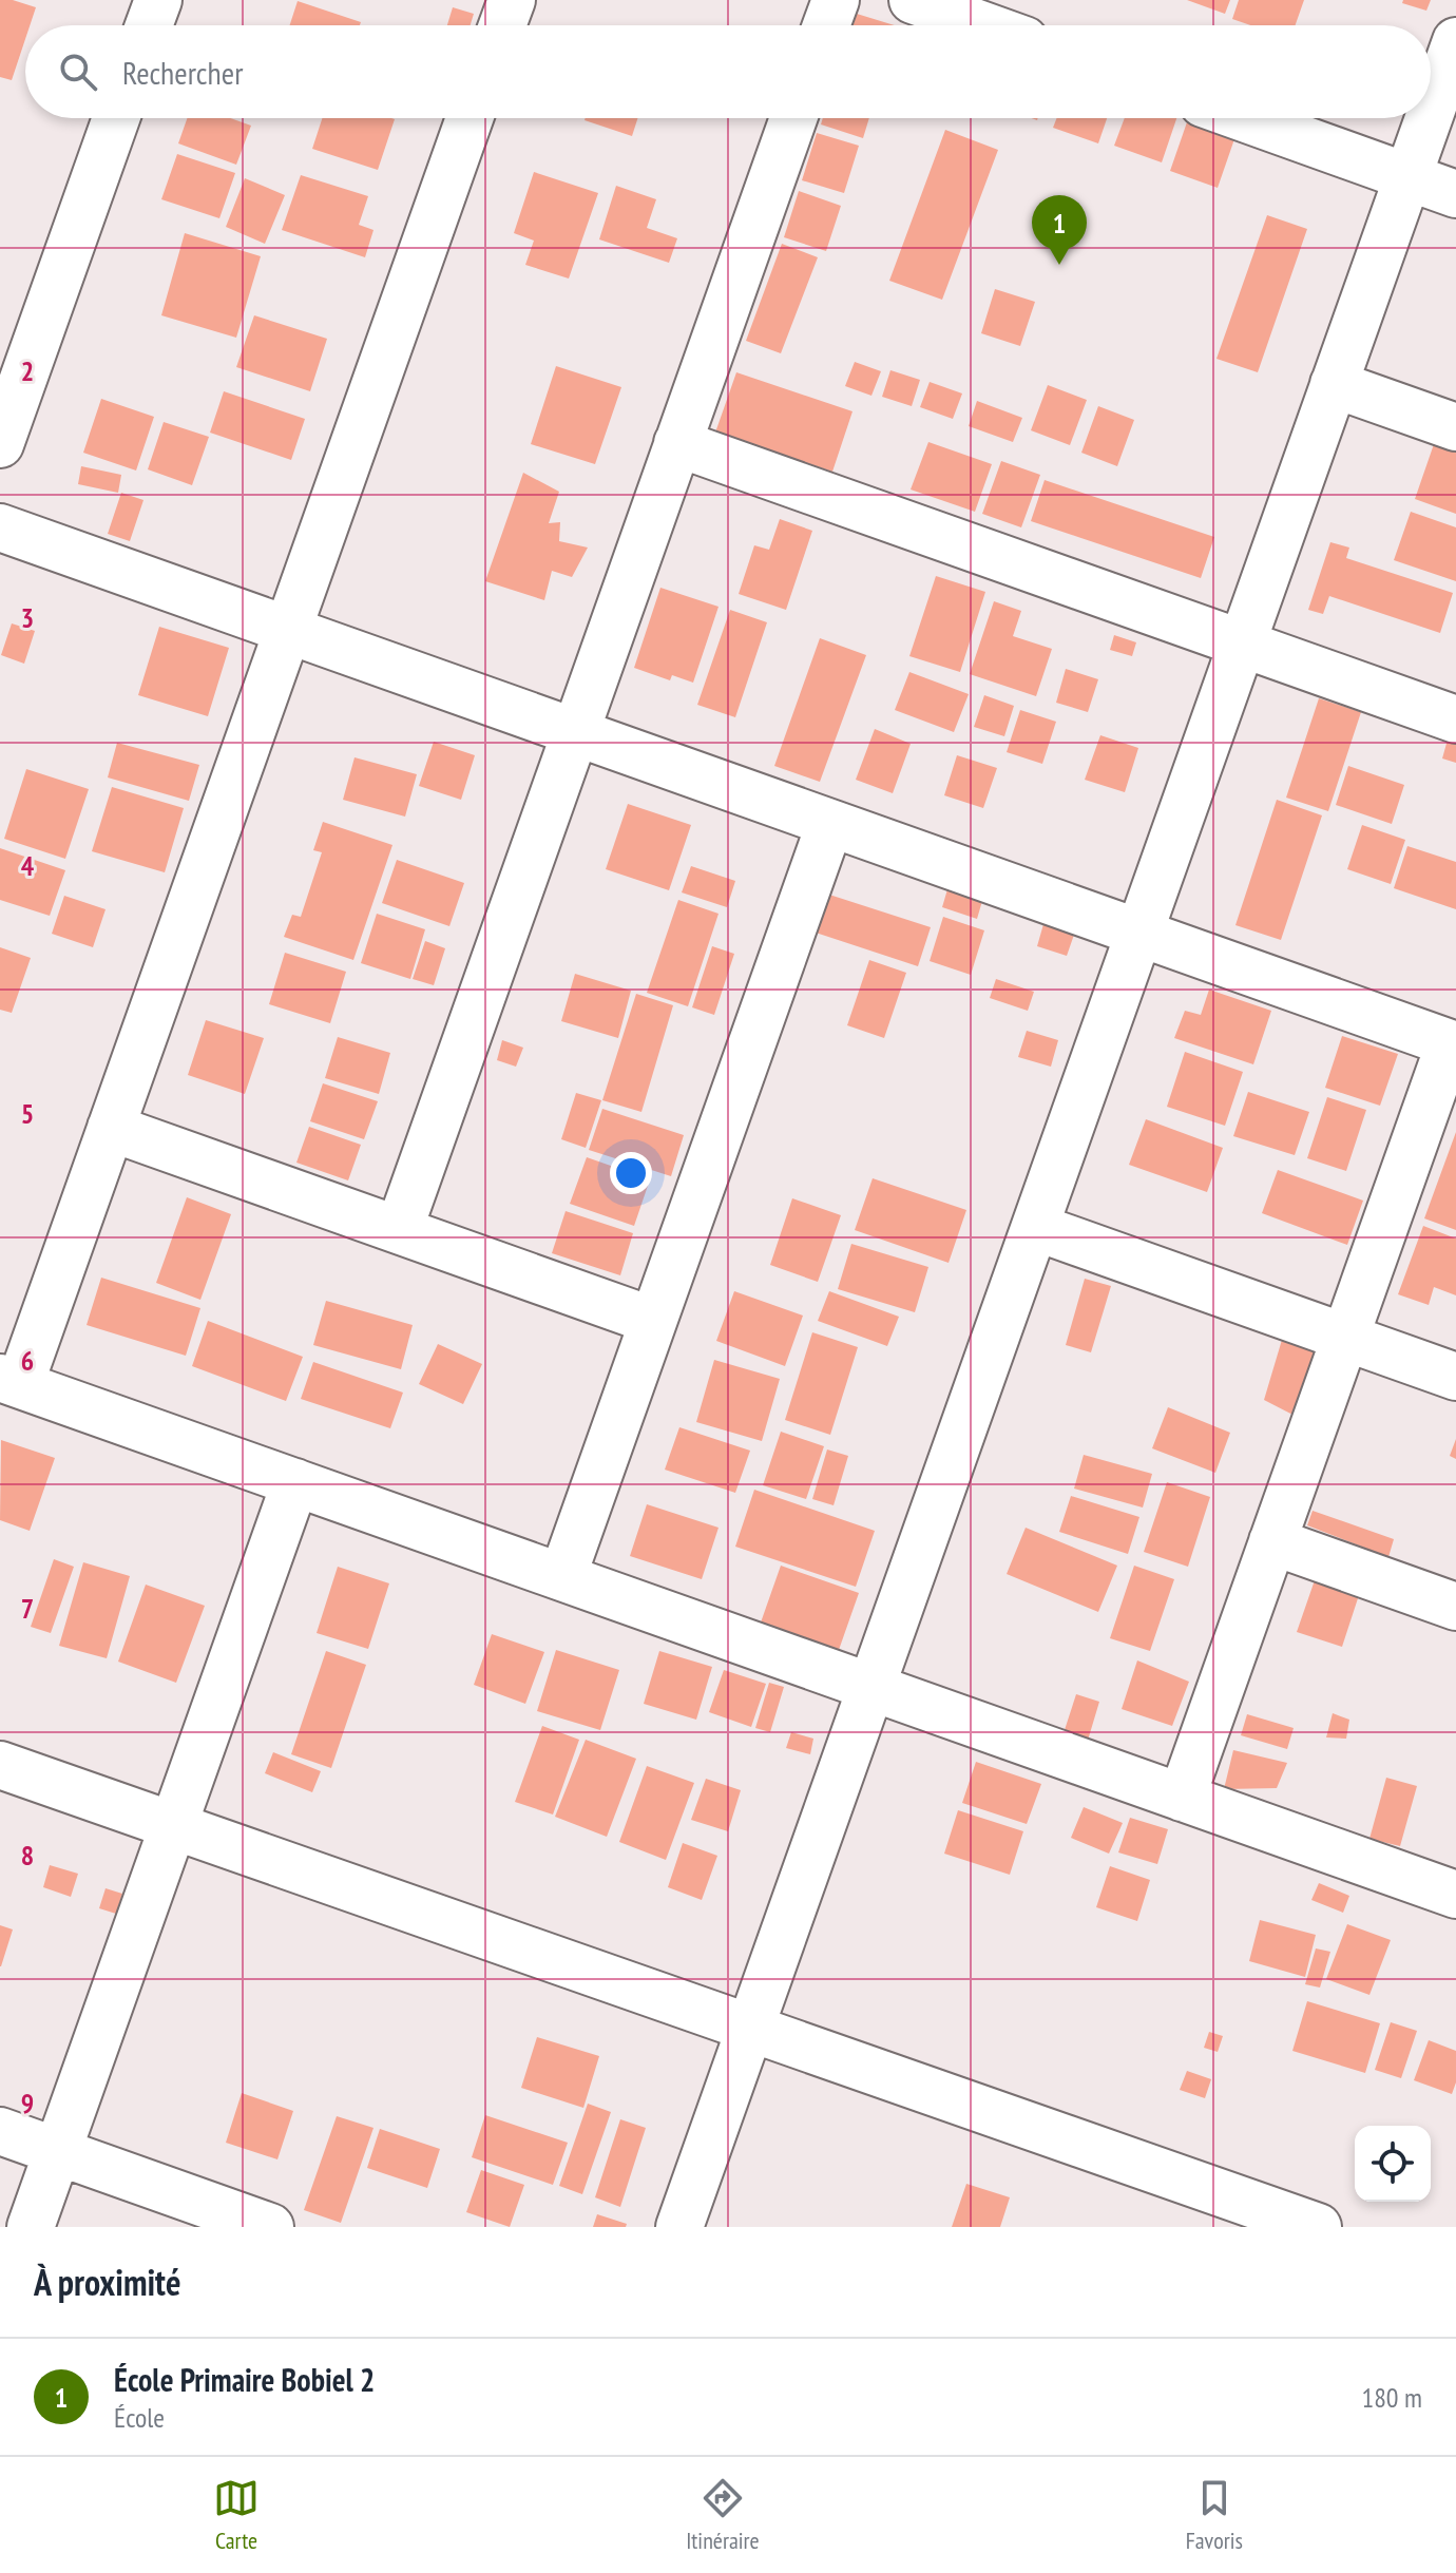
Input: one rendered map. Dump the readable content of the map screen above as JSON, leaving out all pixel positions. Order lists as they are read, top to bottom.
{
  "page": {
    "search": "Rechercher",
    "pins": "1",
    "heading": "À proximité",
    "list": [
      {
        "mark": "1",
        "name": "École Primaire Bobiel 2",
        "note": "École",
        "value": "180 m"
      }
    ],
    "nav": ["Carte", "Itinéraire", "Favoris"]
  },
  "grid": {
    "rows": [
      "2",
      "3",
      "4",
      "5",
      "6",
      "7",
      "8",
      "9"
    ]
  }
}
